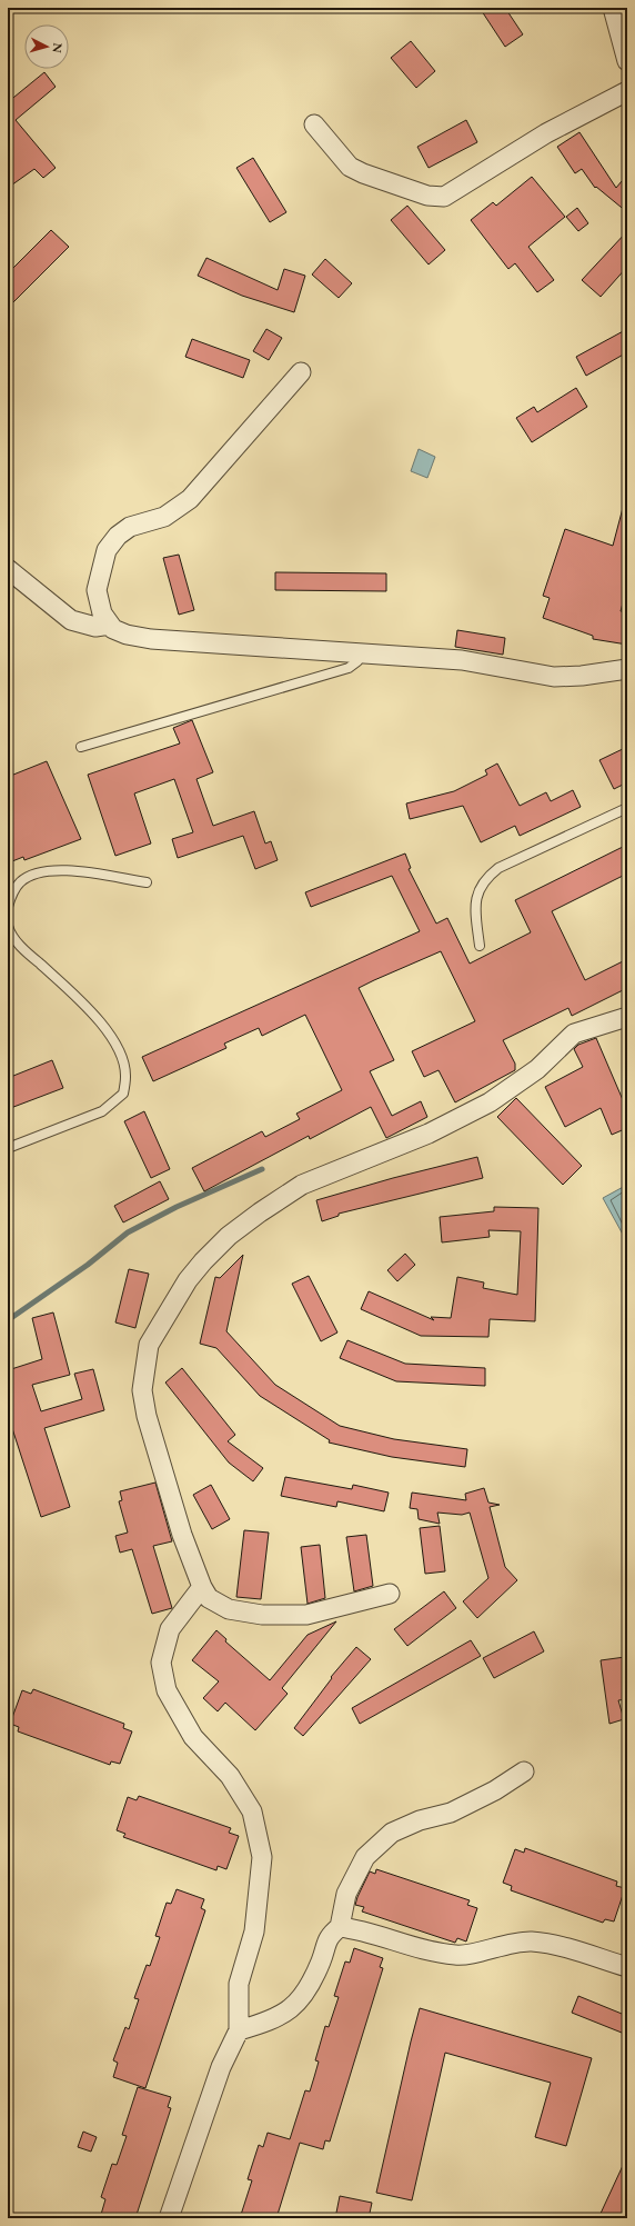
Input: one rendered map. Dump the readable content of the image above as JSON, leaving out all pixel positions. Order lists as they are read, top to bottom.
{
  "north": "right"
}
